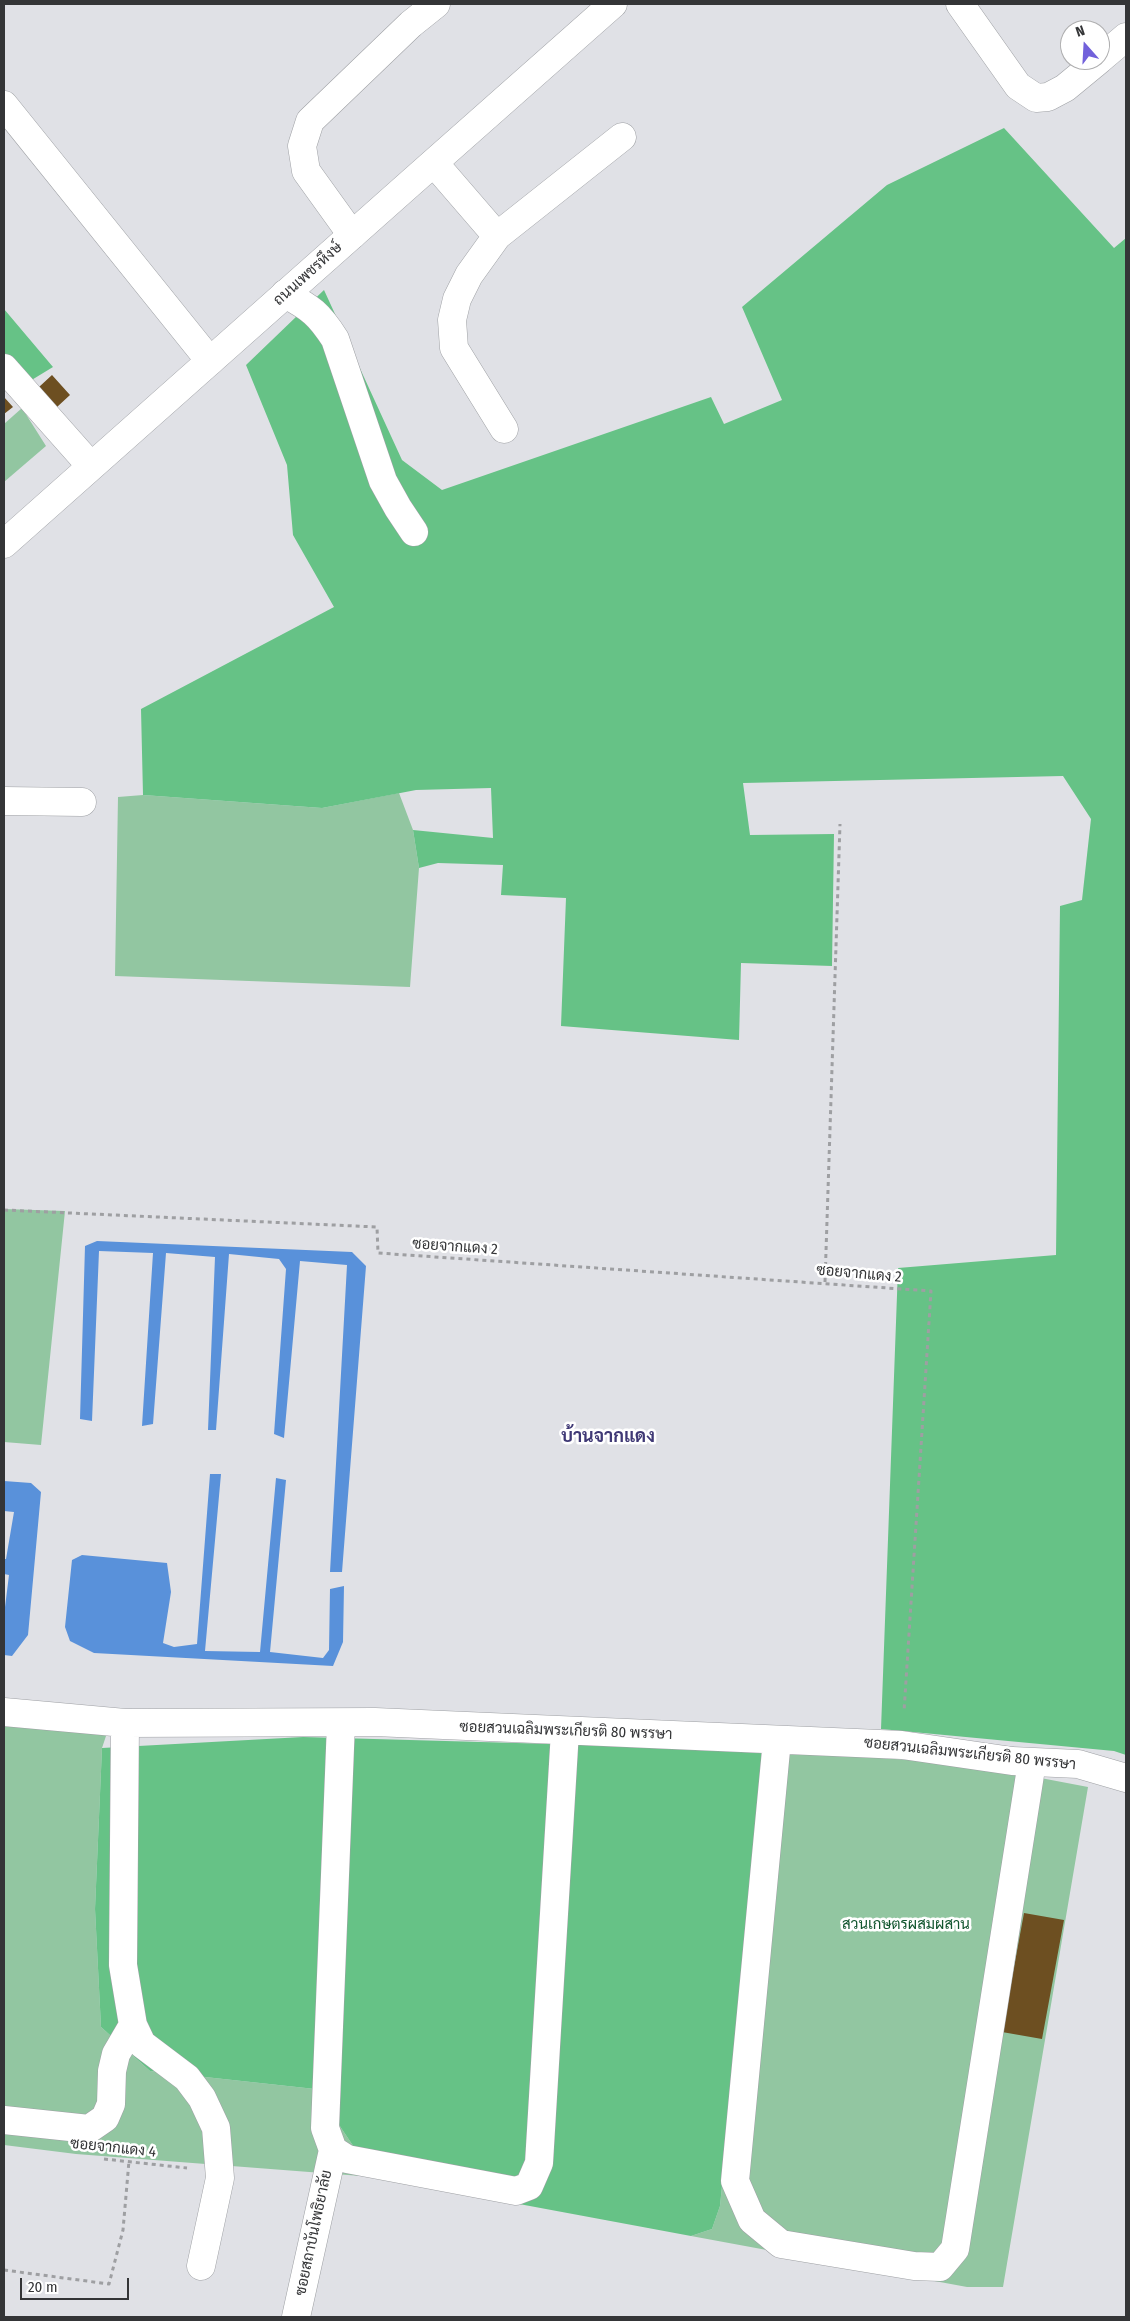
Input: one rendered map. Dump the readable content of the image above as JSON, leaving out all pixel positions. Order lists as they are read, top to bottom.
{
  "streets": {
    "street": ["ถนนเพชรหึงษ์", "ซอยสวนเฉลิมพระเกียรติ 80 พรรษา", "ซอยสถาบันโพธิยาลัย"],
    "path": ["ซอยจากแดง 2", "ซอยจากแดง 4"]
  },
  "crossings": [
    ["ซอยจากแดง 2", "ซอยสวนเฉลิมพระเกียรติ 80 พรรษา"]
  ],
  "districts": ["บ้านจากแดง"],
  "parks": ["สวนเกษตรผสมผสาน"],
  "scale_bar": "20 m",
  "north": "top"
}
